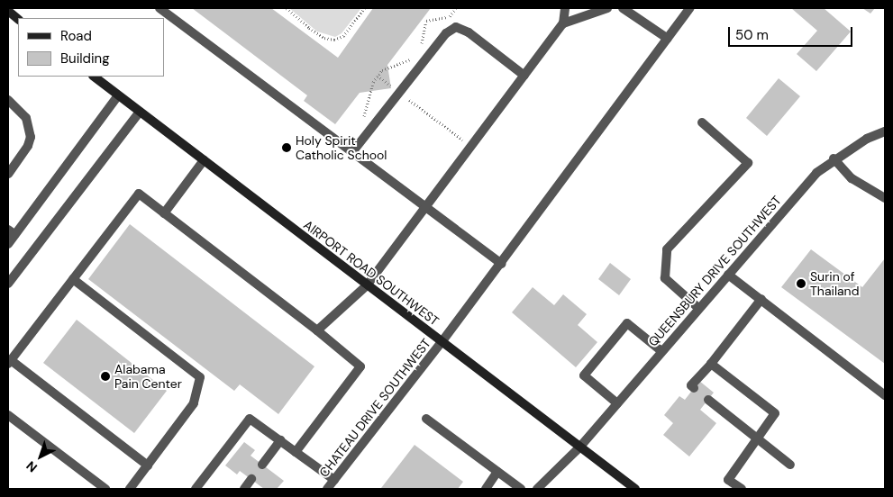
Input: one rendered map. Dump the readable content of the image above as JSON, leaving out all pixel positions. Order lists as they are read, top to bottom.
{
  "streets": {
    "main road": ["AIRPORT ROAD SOUTHWEST"],
    "street": ["QUEENSBURY DRIVE SOUTHWEST", "CHATEAU DRIVE SOUTHWEST"]
  },
  "crossings": [
    ["QUEENSBURY DRIVE SOUTHWEST", "AIRPORT ROAD SOUTHWEST"],
    ["AIRPORT ROAD SOUTHWEST", "CHATEAU DRIVE SOUTHWEST"]
  ],
  "places": ["Holy Spirit Catholic School", "Surin of Thailand", "Alabama Pain Center"],
  "legend": ["Road", "Building"],
  "scale_bar": "50 m",
  "north": "bottom left"
}
